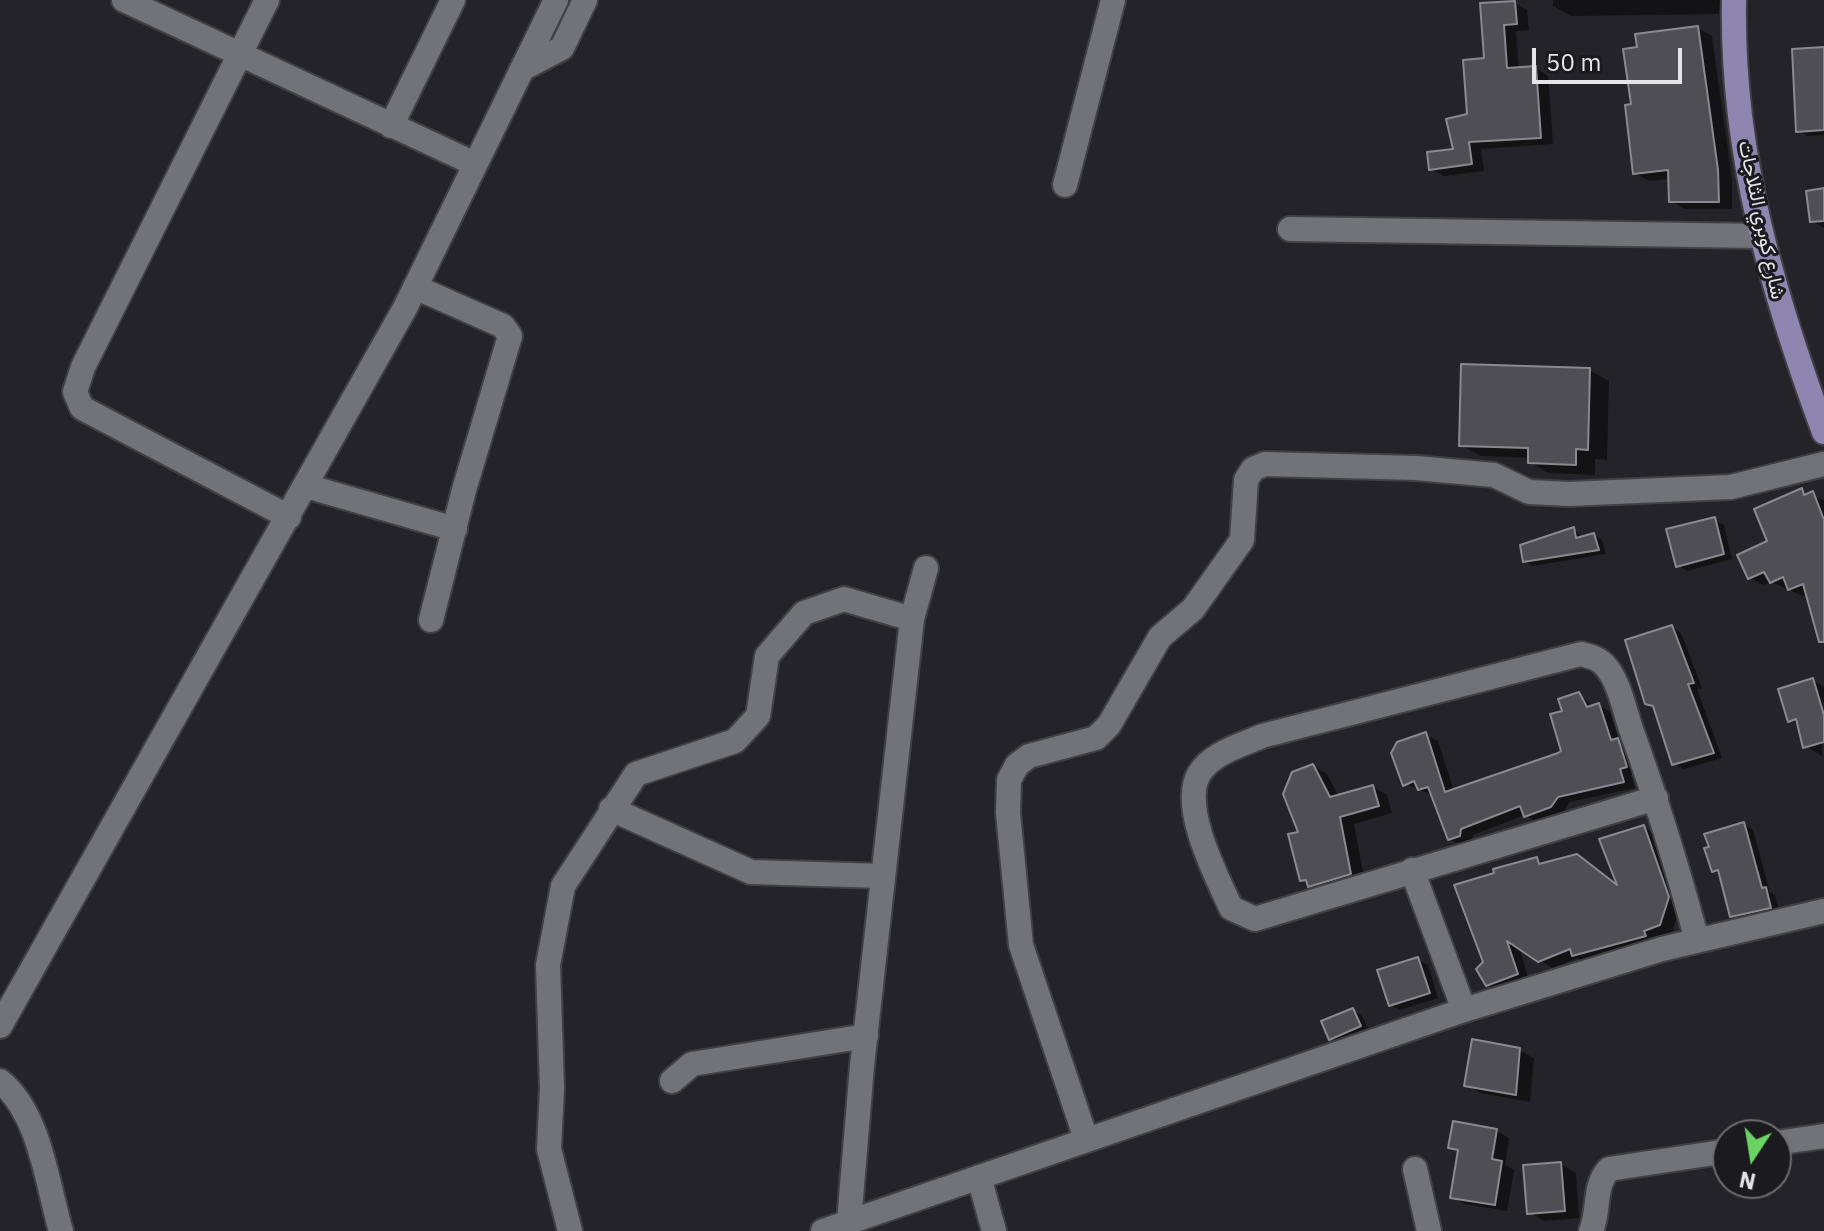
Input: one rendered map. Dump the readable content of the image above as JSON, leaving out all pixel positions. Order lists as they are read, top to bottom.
{
  "streets": {
    "main road": ["شارع كوبري الثلاجات"]
  },
  "scale_bar": "50 m",
  "north": "bottom"
}
